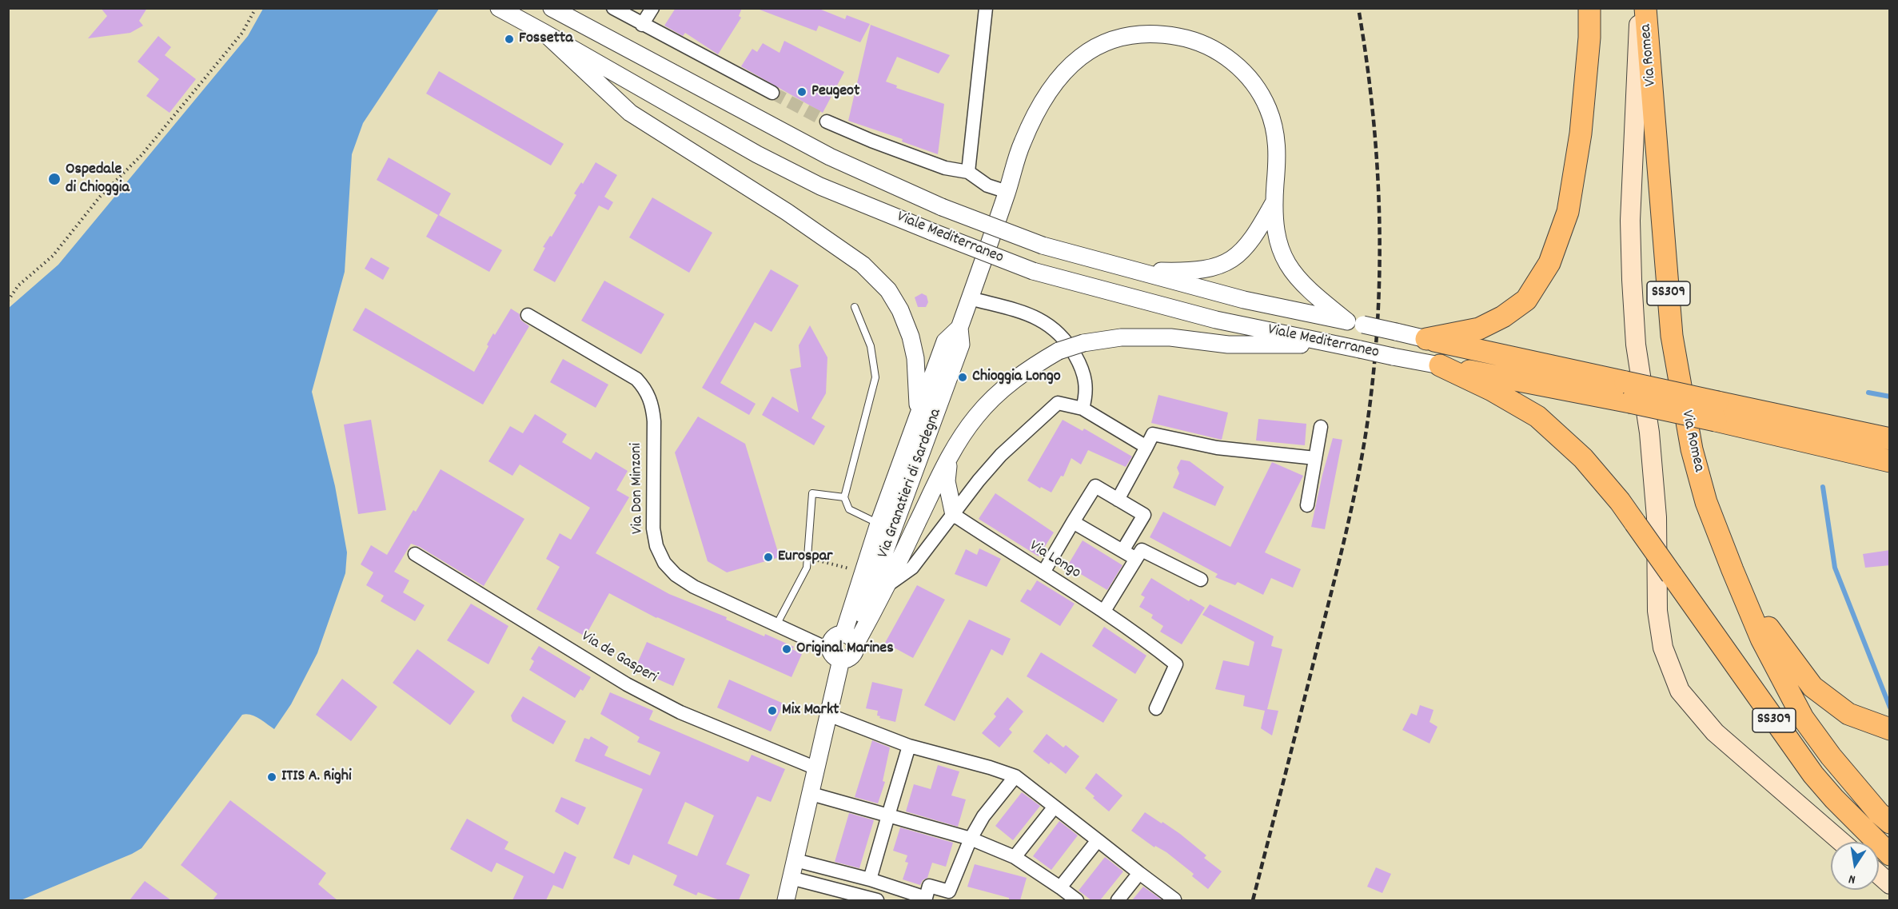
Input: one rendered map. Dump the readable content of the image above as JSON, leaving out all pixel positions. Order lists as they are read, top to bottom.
{
  "streets": {
    "main road": ["Via Romea", "SS309"],
    "street": [
      "Viale Mediterraneo",
      "Via Granatieri di Sardegna",
      "Via Don Minzoni",
      "Via Longo",
      "Via de Gasperi"
    ]
  },
  "crossings": [
    ["Via Romea", "SS309"],
    ["Viale Mediterraneo", "SS309"],
    ["Viale Mediterraneo", "Via Granatieri di Sardegna"]
  ],
  "places": [
    "Fossetta",
    "Peugeot",
    "Ospedale di Chioggia",
    "Chioggia Longo",
    "Eurospar",
    "Original Marines",
    "Mix Markt",
    "ITIS A. Righi"
  ],
  "north": "bottom"
}
